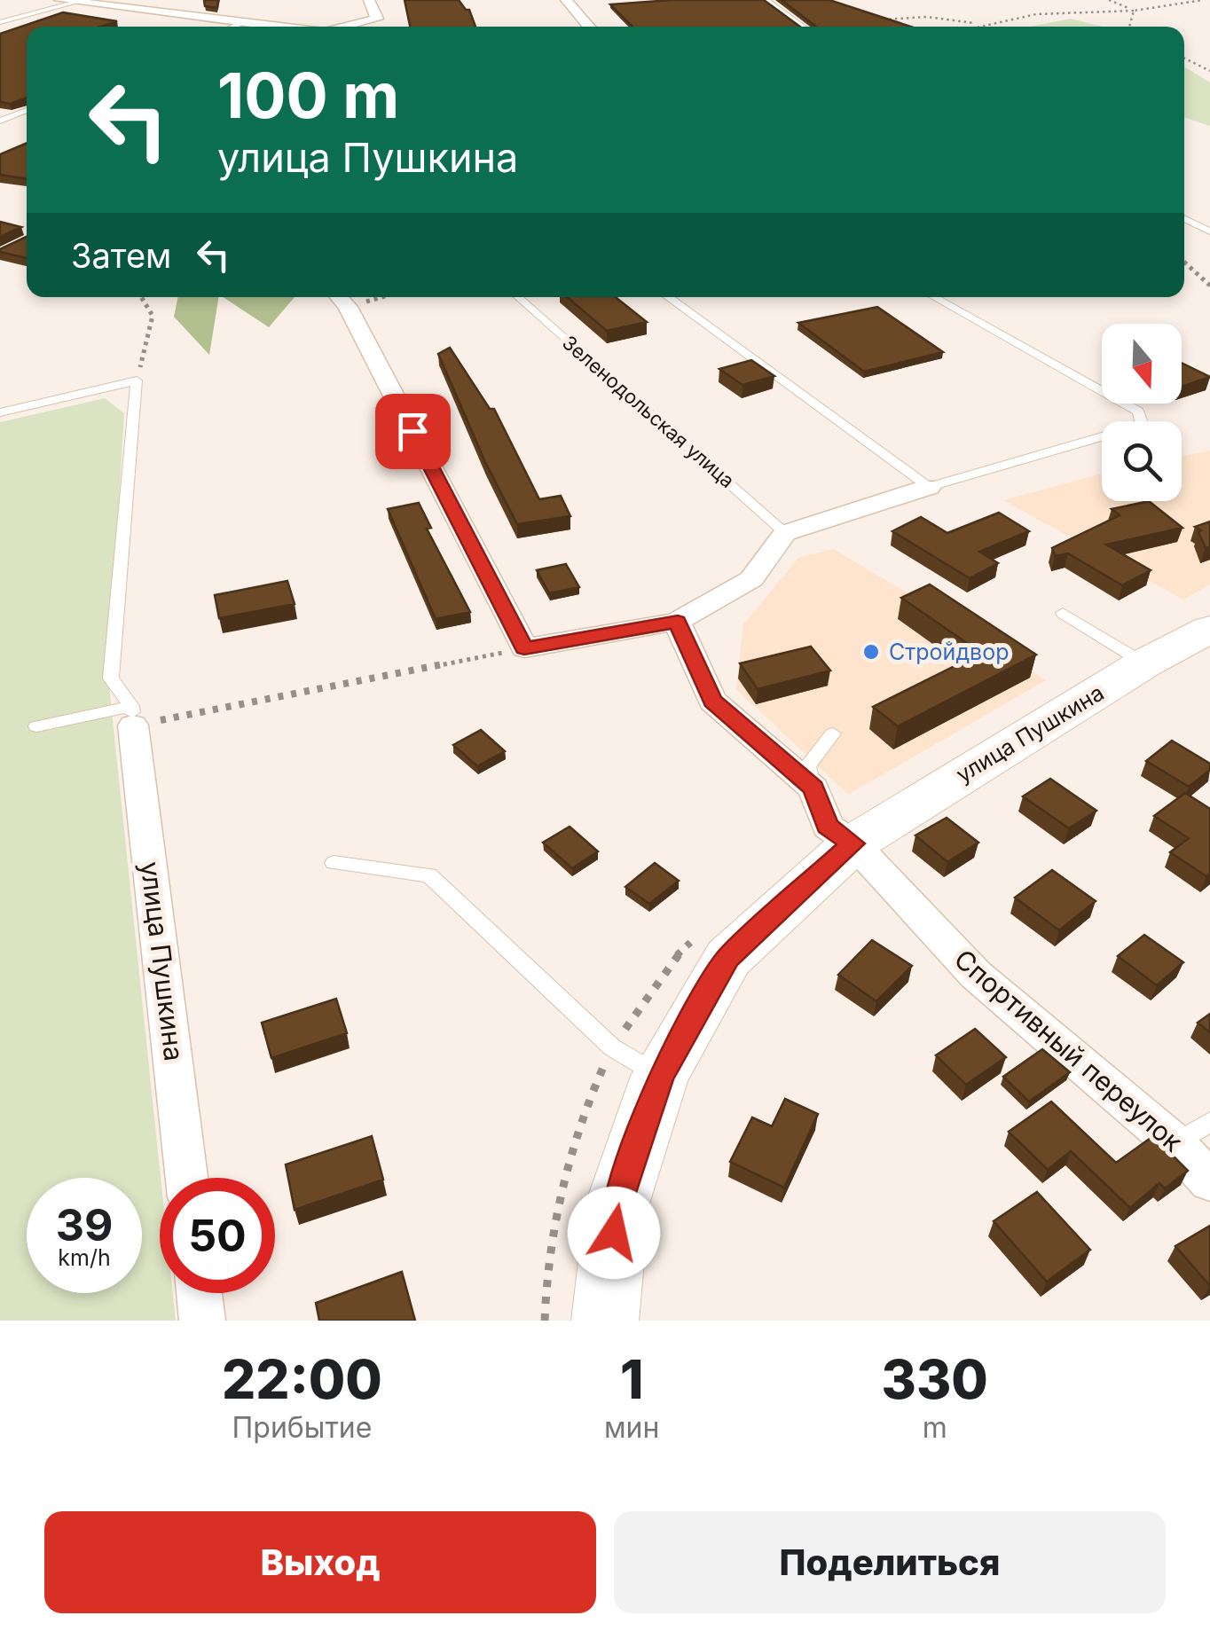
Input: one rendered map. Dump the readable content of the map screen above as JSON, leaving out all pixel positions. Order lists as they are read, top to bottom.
{
  "streets": {
    "main road": ["улица Пушкина"],
    "street": ["Спортивный переулок"],
    "lane": ["Зеленодольская улица"]
  },
  "crossings": [
    ["улица Пушкина", "Спортивный переулок"]
  ],
  "places": ["Стройдвор"],
  "north": "bottom",
  "page": {
    "turn": ["100 m", "улица Пушкина"],
    "then": "Затем",
    "speed": "39 km/h",
    "limit": "50",
    "eta": [
      "22:00",
      "Прибытие",
      "1",
      "мин",
      "330",
      "m"
    ],
    "buttons": ["Выход", "Поделиться"]
  }
}
